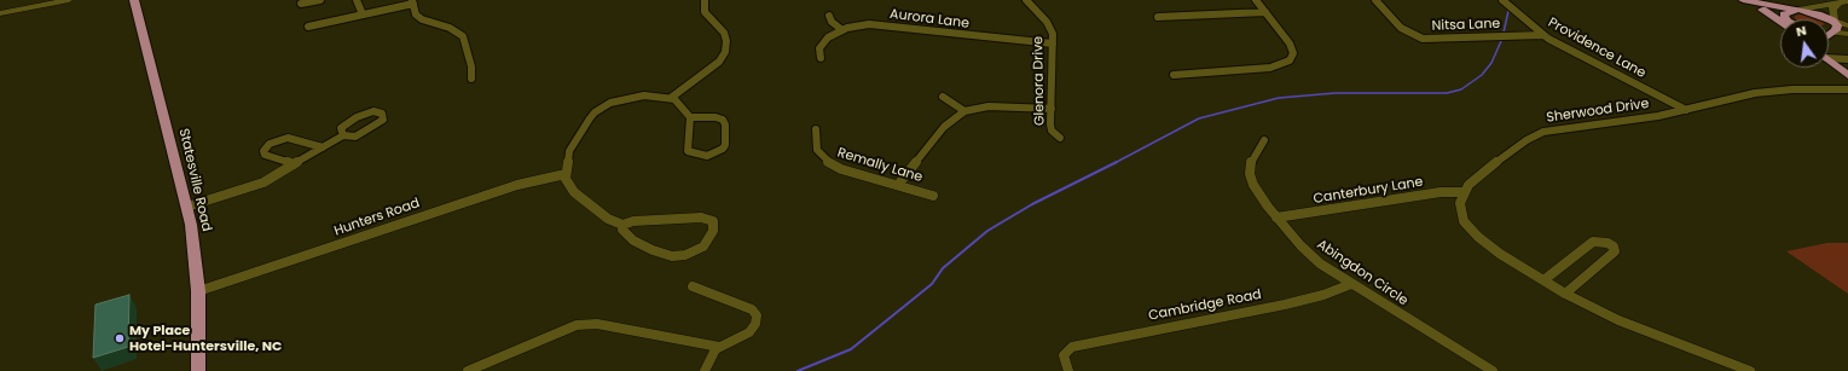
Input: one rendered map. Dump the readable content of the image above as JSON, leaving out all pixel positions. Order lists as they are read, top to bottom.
{
  "streets": {
    "main road": ["Statesville Road"],
    "street": [
      "Aurora Lane",
      "Nitsa Lane",
      "Providence Lane",
      "Glenora Drive",
      "Sherwood Drive",
      "Remally Lane",
      "Canterbury Lane",
      "Hunters Road",
      "Abingdon Circle",
      "Cambridge Road"
    ]
  },
  "crossings": [
    ["Aurora Lane", "Glenora Drive"],
    ["Nitsa Lane", "Providence Lane"],
    ["Providence Lane", "Sherwood Drive"],
    ["Sherwood Drive", "Canterbury Lane"],
    ["Statesville Road", "Hunters Road"],
    ["Canterbury Lane", "Abingdon Circle"],
    ["Abingdon Circle", "Cambridge Road"]
  ],
  "places": ["My Place Hotel-Huntersville, NC"],
  "north": "top"
}
